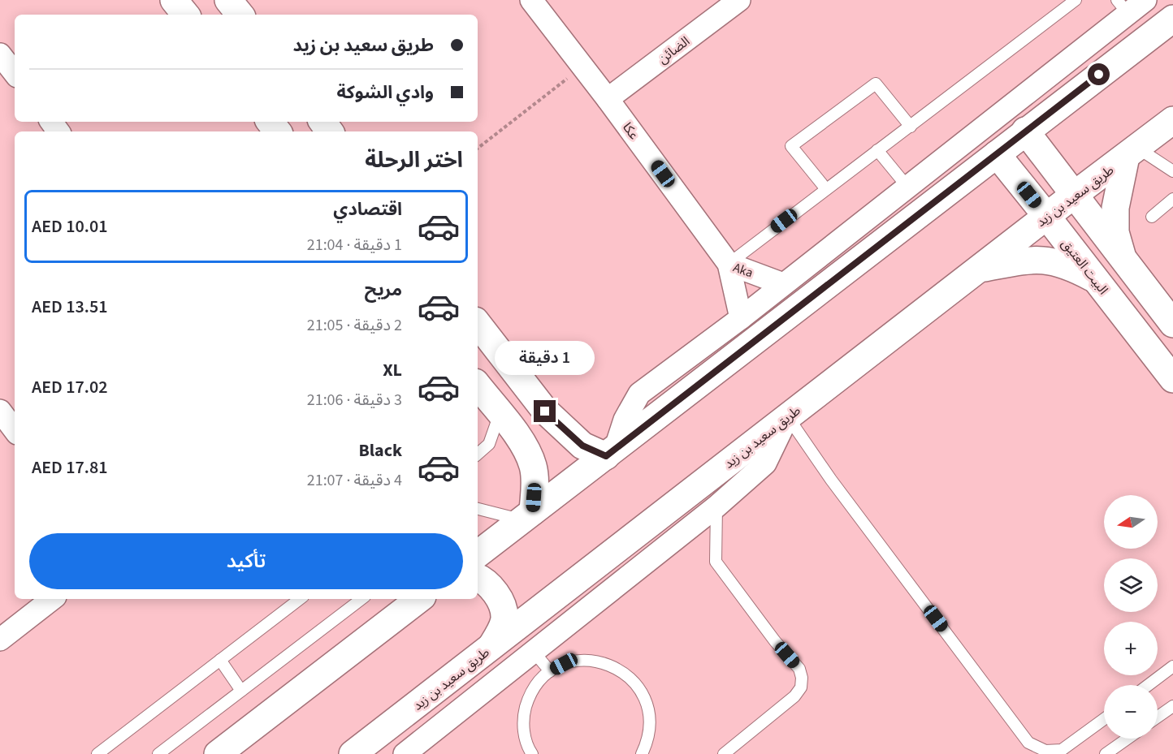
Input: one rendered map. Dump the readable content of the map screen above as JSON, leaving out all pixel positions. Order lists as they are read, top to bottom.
{
  "streets": {
    "main road": ["طريق سعيد بن زيد", "البيت العتيق"],
    "street": ["الضائن", "عكا", "Aka"]
  },
  "crossings": [
    ["الضائن", "عكا"],
    ["عكا", "Aka"],
    ["طريق سعيد بن زيد", "البيت العتيق"]
  ],
  "north": "left",
  "page": {
    "banner": ["طريق سعيد بن زيد", "وادي الشوكة"],
    "heading": "اختر الرحلة",
    "list": [
      {
        "name": "اقتصادي",
        "note": "1 دقيقة · 21:04",
        "value": "AED 10.01"
      },
      {
        "name": "مريح",
        "note": "2 دقيقة · 21:05",
        "value": "AED 13.51"
      },
      {
        "name": "XL",
        "note": "3 دقيقة · 21:06",
        "value": "AED 17.02"
      },
      {
        "name": "Black",
        "note": "4 دقيقة · 21:07",
        "value": "AED 17.81"
      }
    ],
    "bubble": "1 دقيقة",
    "map_buttons": ["+", "−"],
    "buttons": "تأكيد"
  }
}
